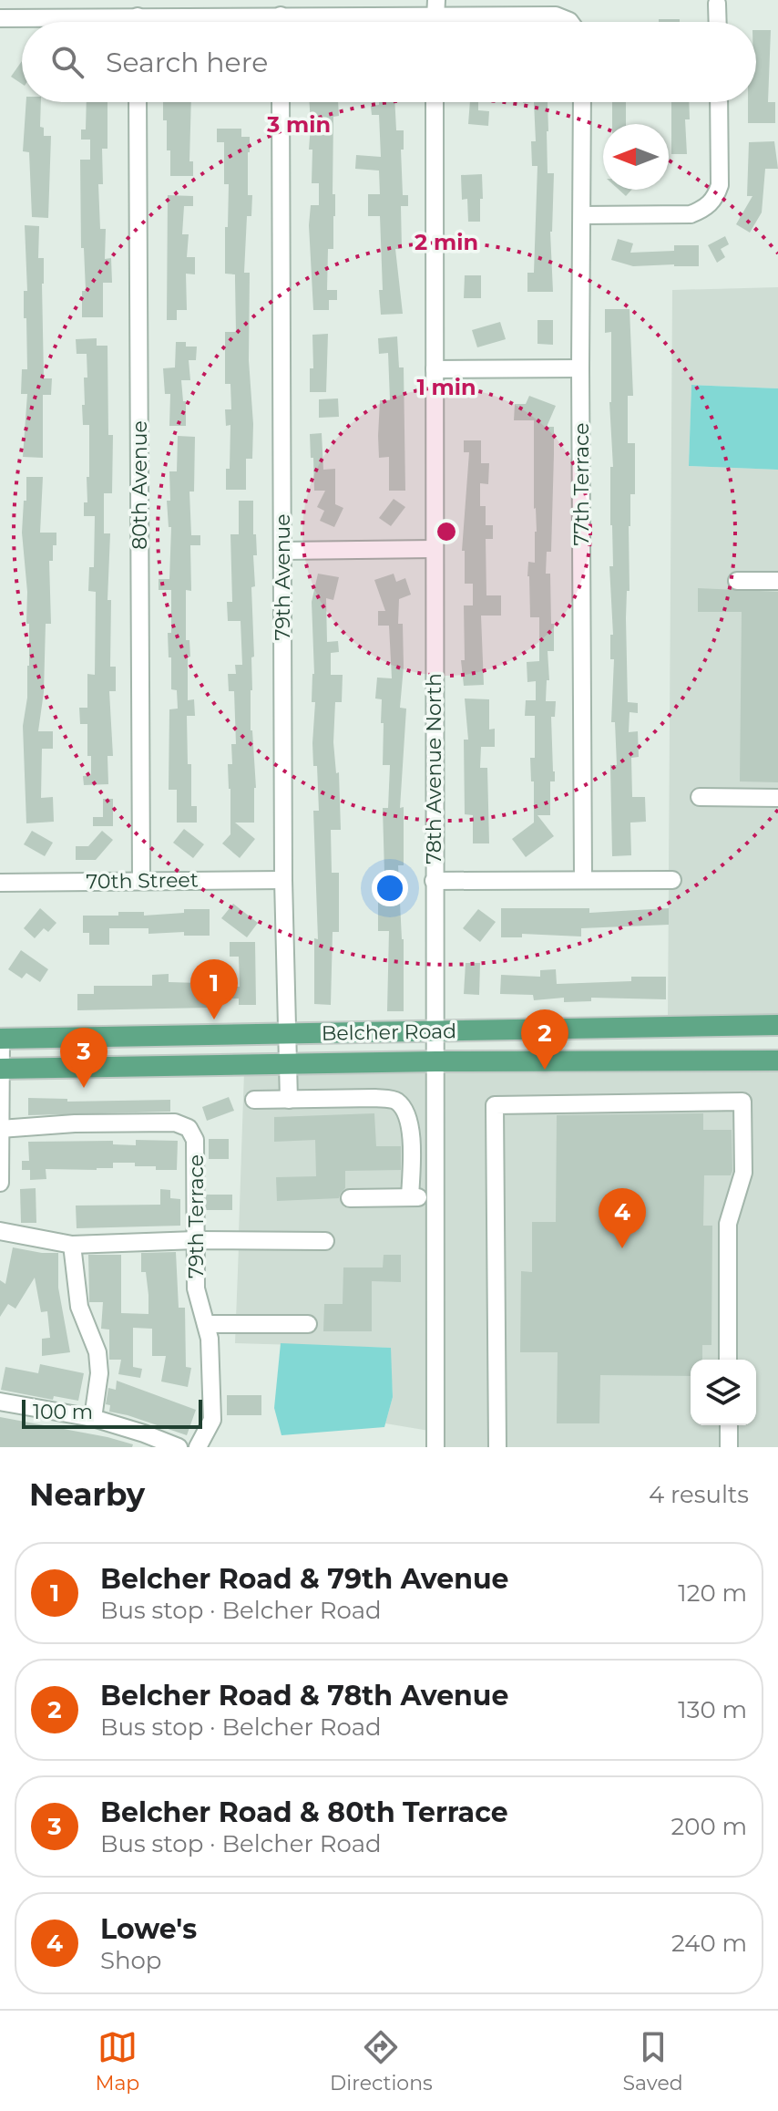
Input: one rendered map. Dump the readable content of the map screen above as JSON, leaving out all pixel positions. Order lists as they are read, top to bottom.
{
  "streets": {
    "main road": ["Belcher Road"],
    "street": [
      "77th Terrace",
      "80th Avenue",
      "79th Avenue",
      "78th Avenue North",
      "70th Street",
      "79th Terrace"
    ]
  },
  "crossings": [
    ["80th Avenue", "70th Street"],
    ["79th Avenue", "70th Street"],
    ["79th Avenue", "Belcher Road"],
    ["78th Avenue North", "Belcher Road"]
  ],
  "scale_bar": "100 m",
  "north": "left",
  "page": {
    "search": "Search here",
    "pins": [
      "1",
      "2",
      "3",
      "4"
    ],
    "scale": "100 m",
    "heading": ["Nearby", "4 results"],
    "list": [
      {
        "mark": "1",
        "name": "Belcher Road & 79th Avenue",
        "note": "Bus stop · Belcher Road",
        "value": "120 m"
      },
      {
        "mark": "2",
        "name": "Belcher Road & 78th Avenue",
        "note": "Bus stop · Belcher Road",
        "value": "130 m"
      },
      {
        "mark": "3",
        "name": "Belcher Road & 80th Terrace",
        "note": "Bus stop · Belcher Road",
        "value": "200 m"
      },
      {
        "mark": "4",
        "name": "Lowe's",
        "note": "Shop",
        "value": "240 m"
      }
    ],
    "nav": ["Map", "Directions", "Saved"]
  },
  "rings": ["3 min", "2 min", "1 min"]
}
